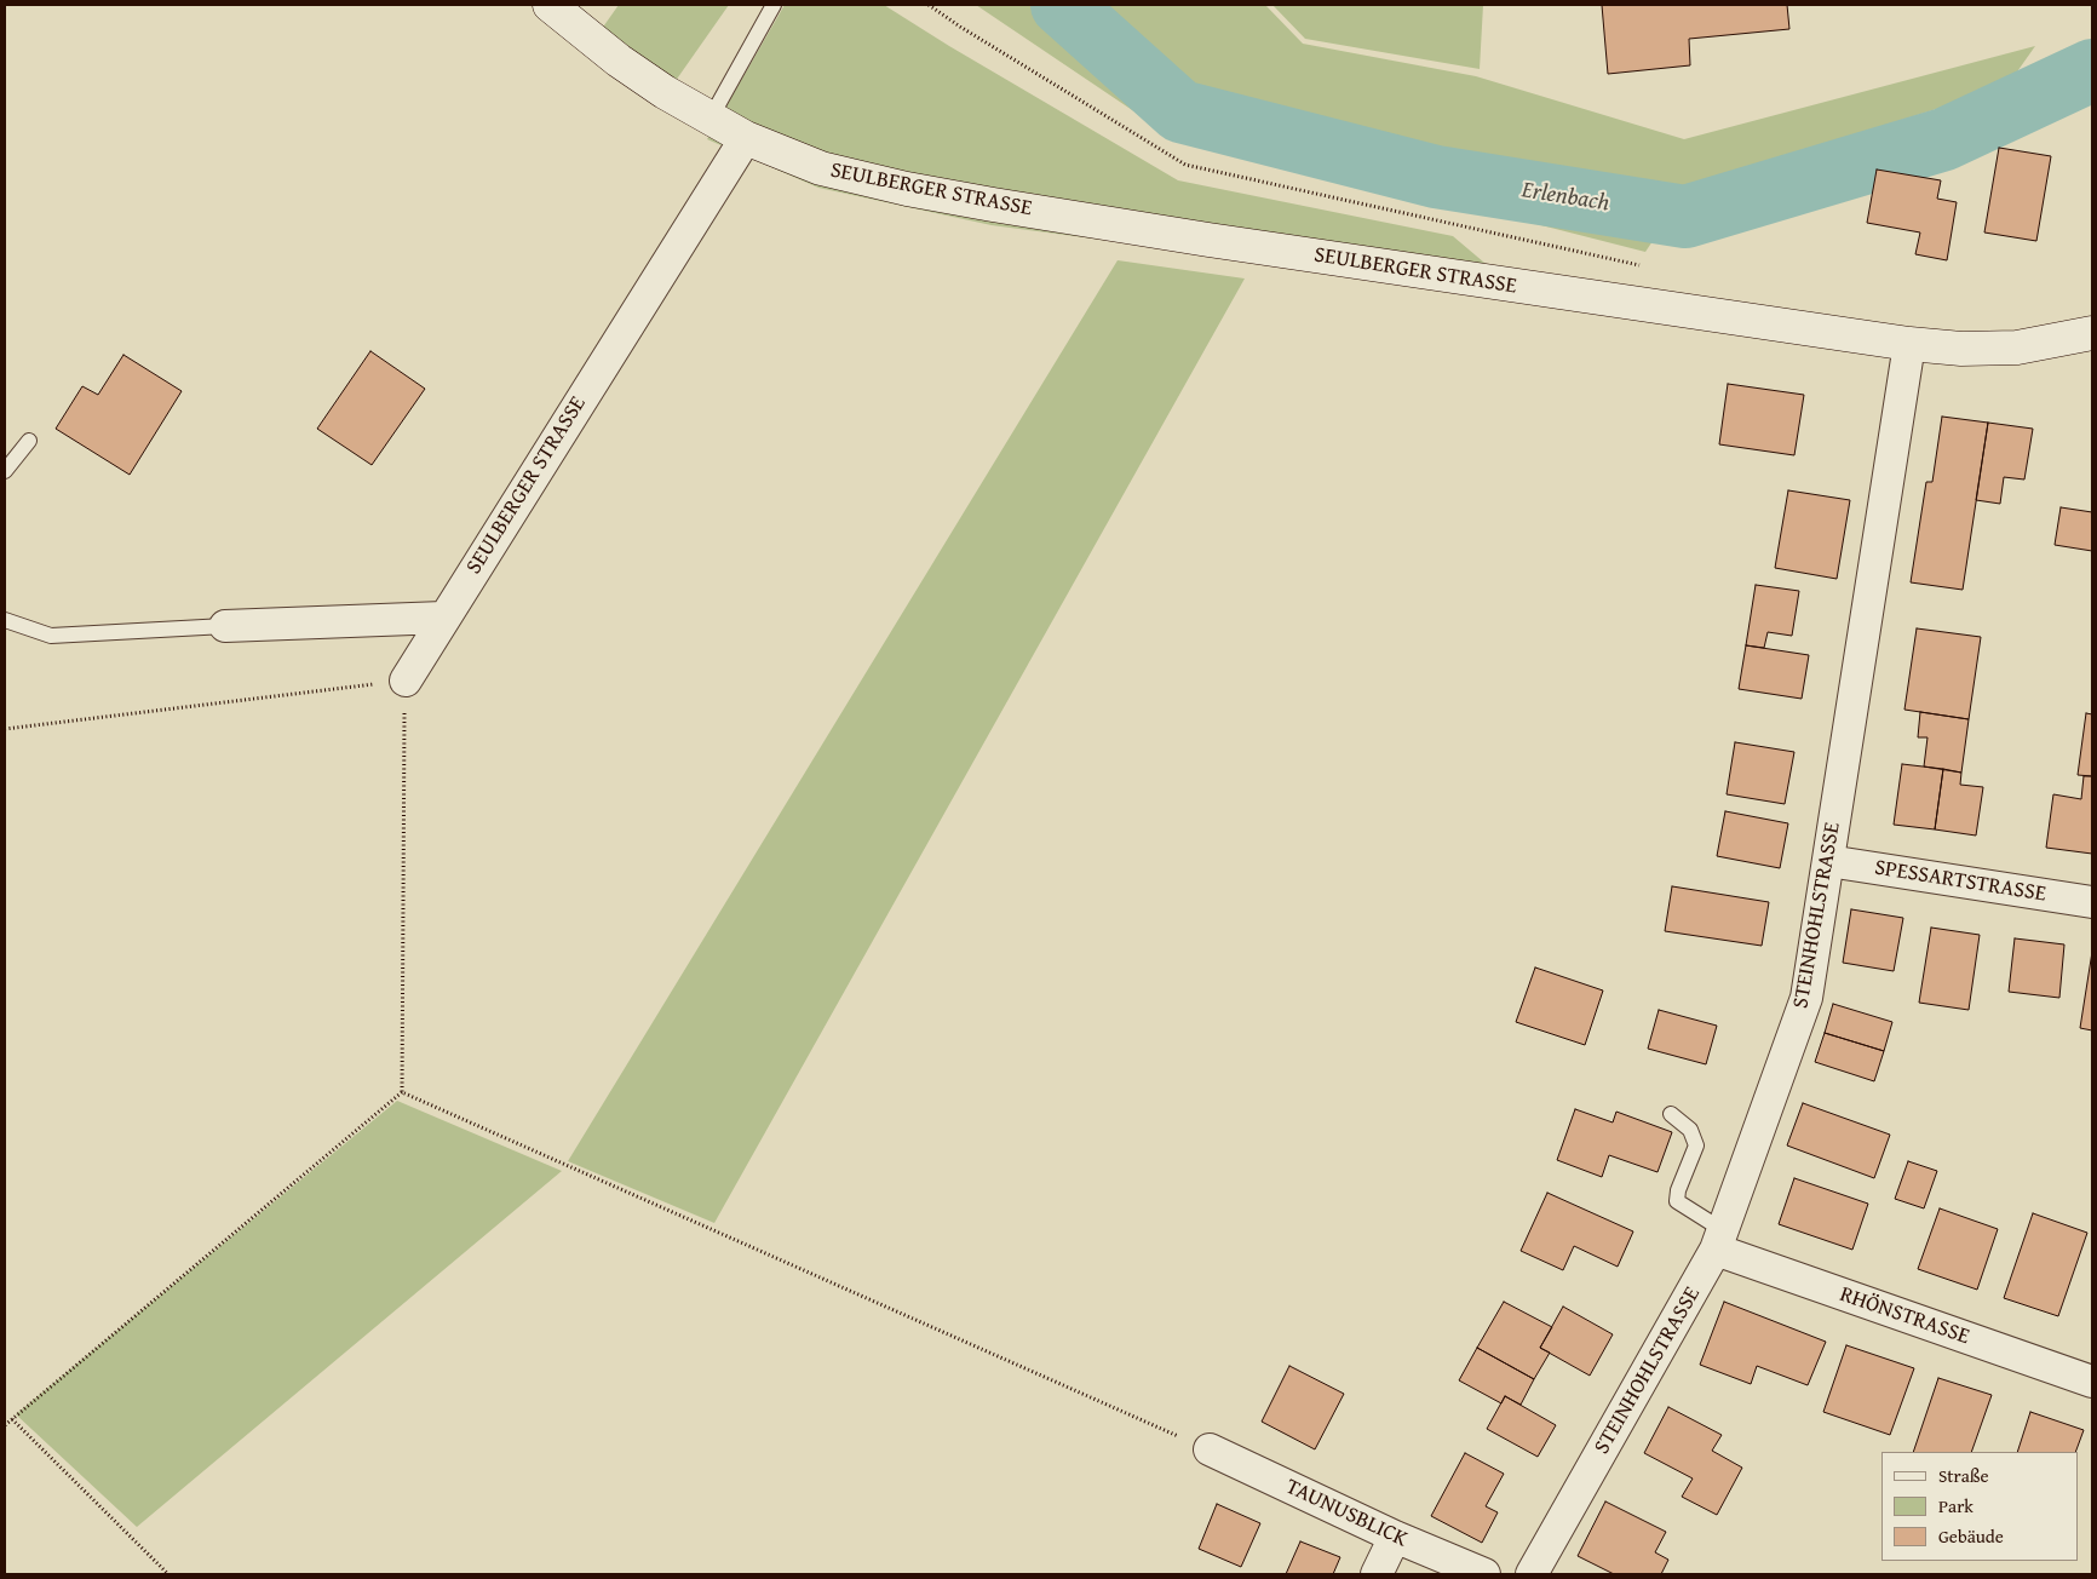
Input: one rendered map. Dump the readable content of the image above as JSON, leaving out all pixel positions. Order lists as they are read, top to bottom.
{
  "streets": {
    "street": [
      "SEULBERGER STRASSE",
      "SPESSARTSTRASSE",
      "STEINHOHLSTRASSE",
      "RHÖNSTRASSE",
      "TAUNUSBLICK"
    ]
  },
  "crossings": [
    ["SEULBERGER STRASSE", "STEINHOHLSTRASSE"],
    ["SPESSARTSTRASSE", "STEINHOHLSTRASSE"],
    ["STEINHOHLSTRASSE", "RHÖNSTRASSE"]
  ],
  "water": ["Erlenbach"],
  "legend": ["Straße", "Park", "Gebäude"]
}
